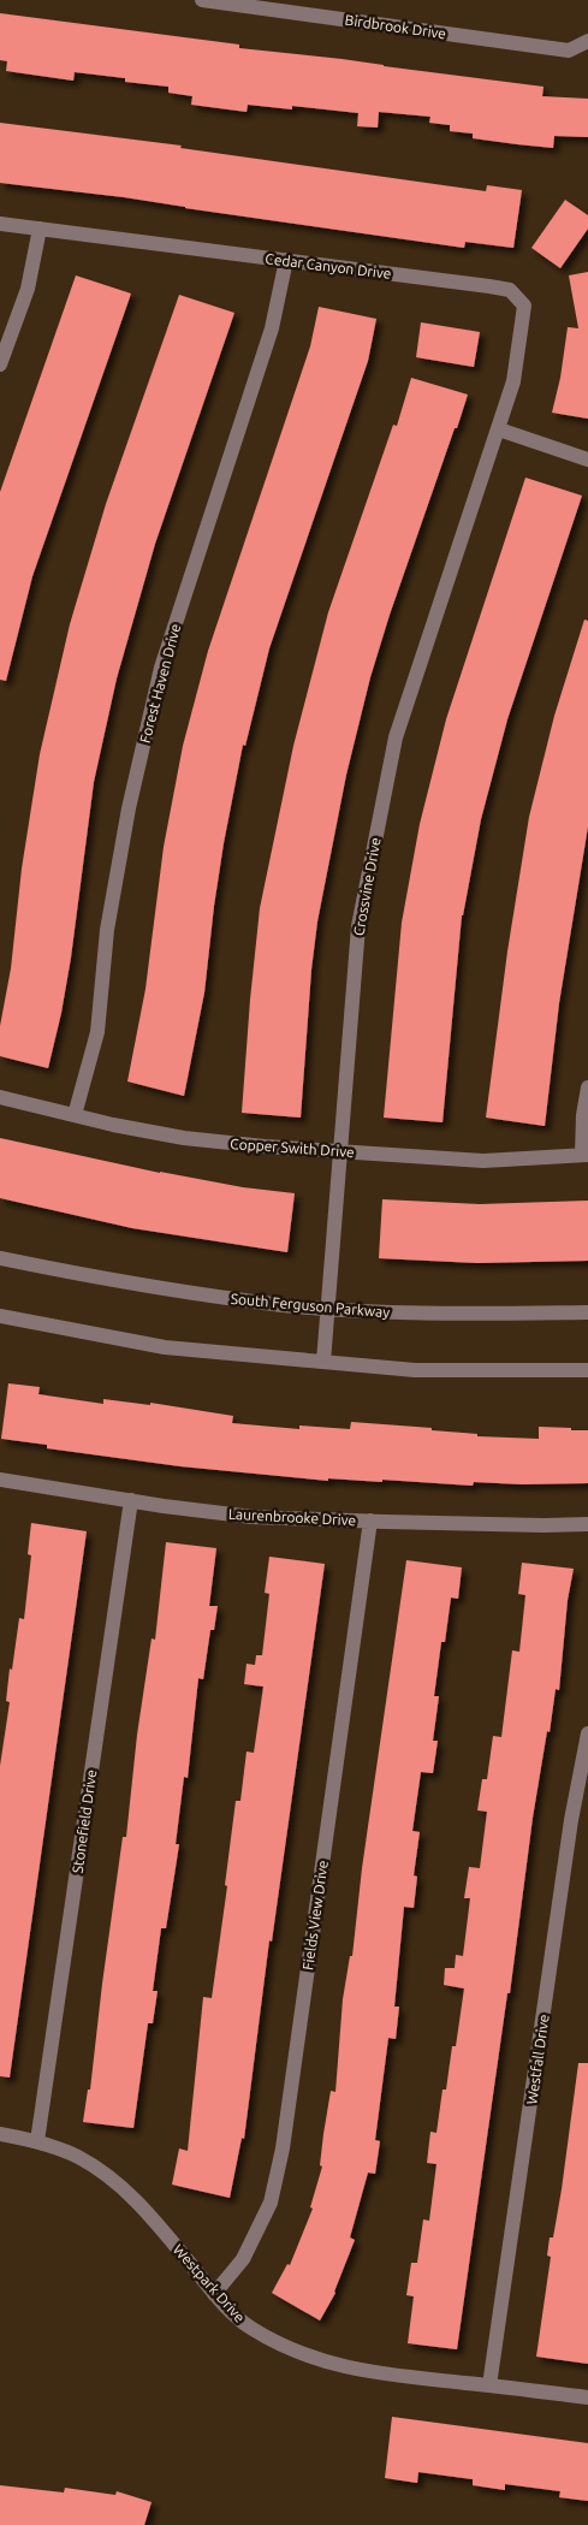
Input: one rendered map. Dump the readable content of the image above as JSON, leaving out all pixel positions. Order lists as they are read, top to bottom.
{
  "streets": {
    "street": [
      "Birdbrook Drive",
      "Cedar Canyon Drive",
      "Forest Haven Drive",
      "Crossvine Drive",
      "Copper Swith Drive",
      "South Ferguson Parkway",
      "Laurenbrooke Drive",
      "Stonefield Drive",
      "Fields View Drive",
      "Westfall Drive",
      "Westpark Drive"
    ]
  },
  "crossings": [
    ["Cedar Canyon Drive", "Forest Haven Drive"],
    ["Cedar Canyon Drive", "Crossvine Drive"],
    ["Forest Haven Drive", "Copper Swith Drive"],
    ["Crossvine Drive", "Copper Swith Drive"],
    ["Crossvine Drive", "South Ferguson Parkway"],
    ["Laurenbrooke Drive", "Stonefield Drive"],
    ["Laurenbrooke Drive", "Fields View Drive"],
    ["Stonefield Drive", "Westpark Drive"],
    ["Fields View Drive", "Westpark Drive"],
    ["Westfall Drive", "Westpark Drive"]
  ]
}
